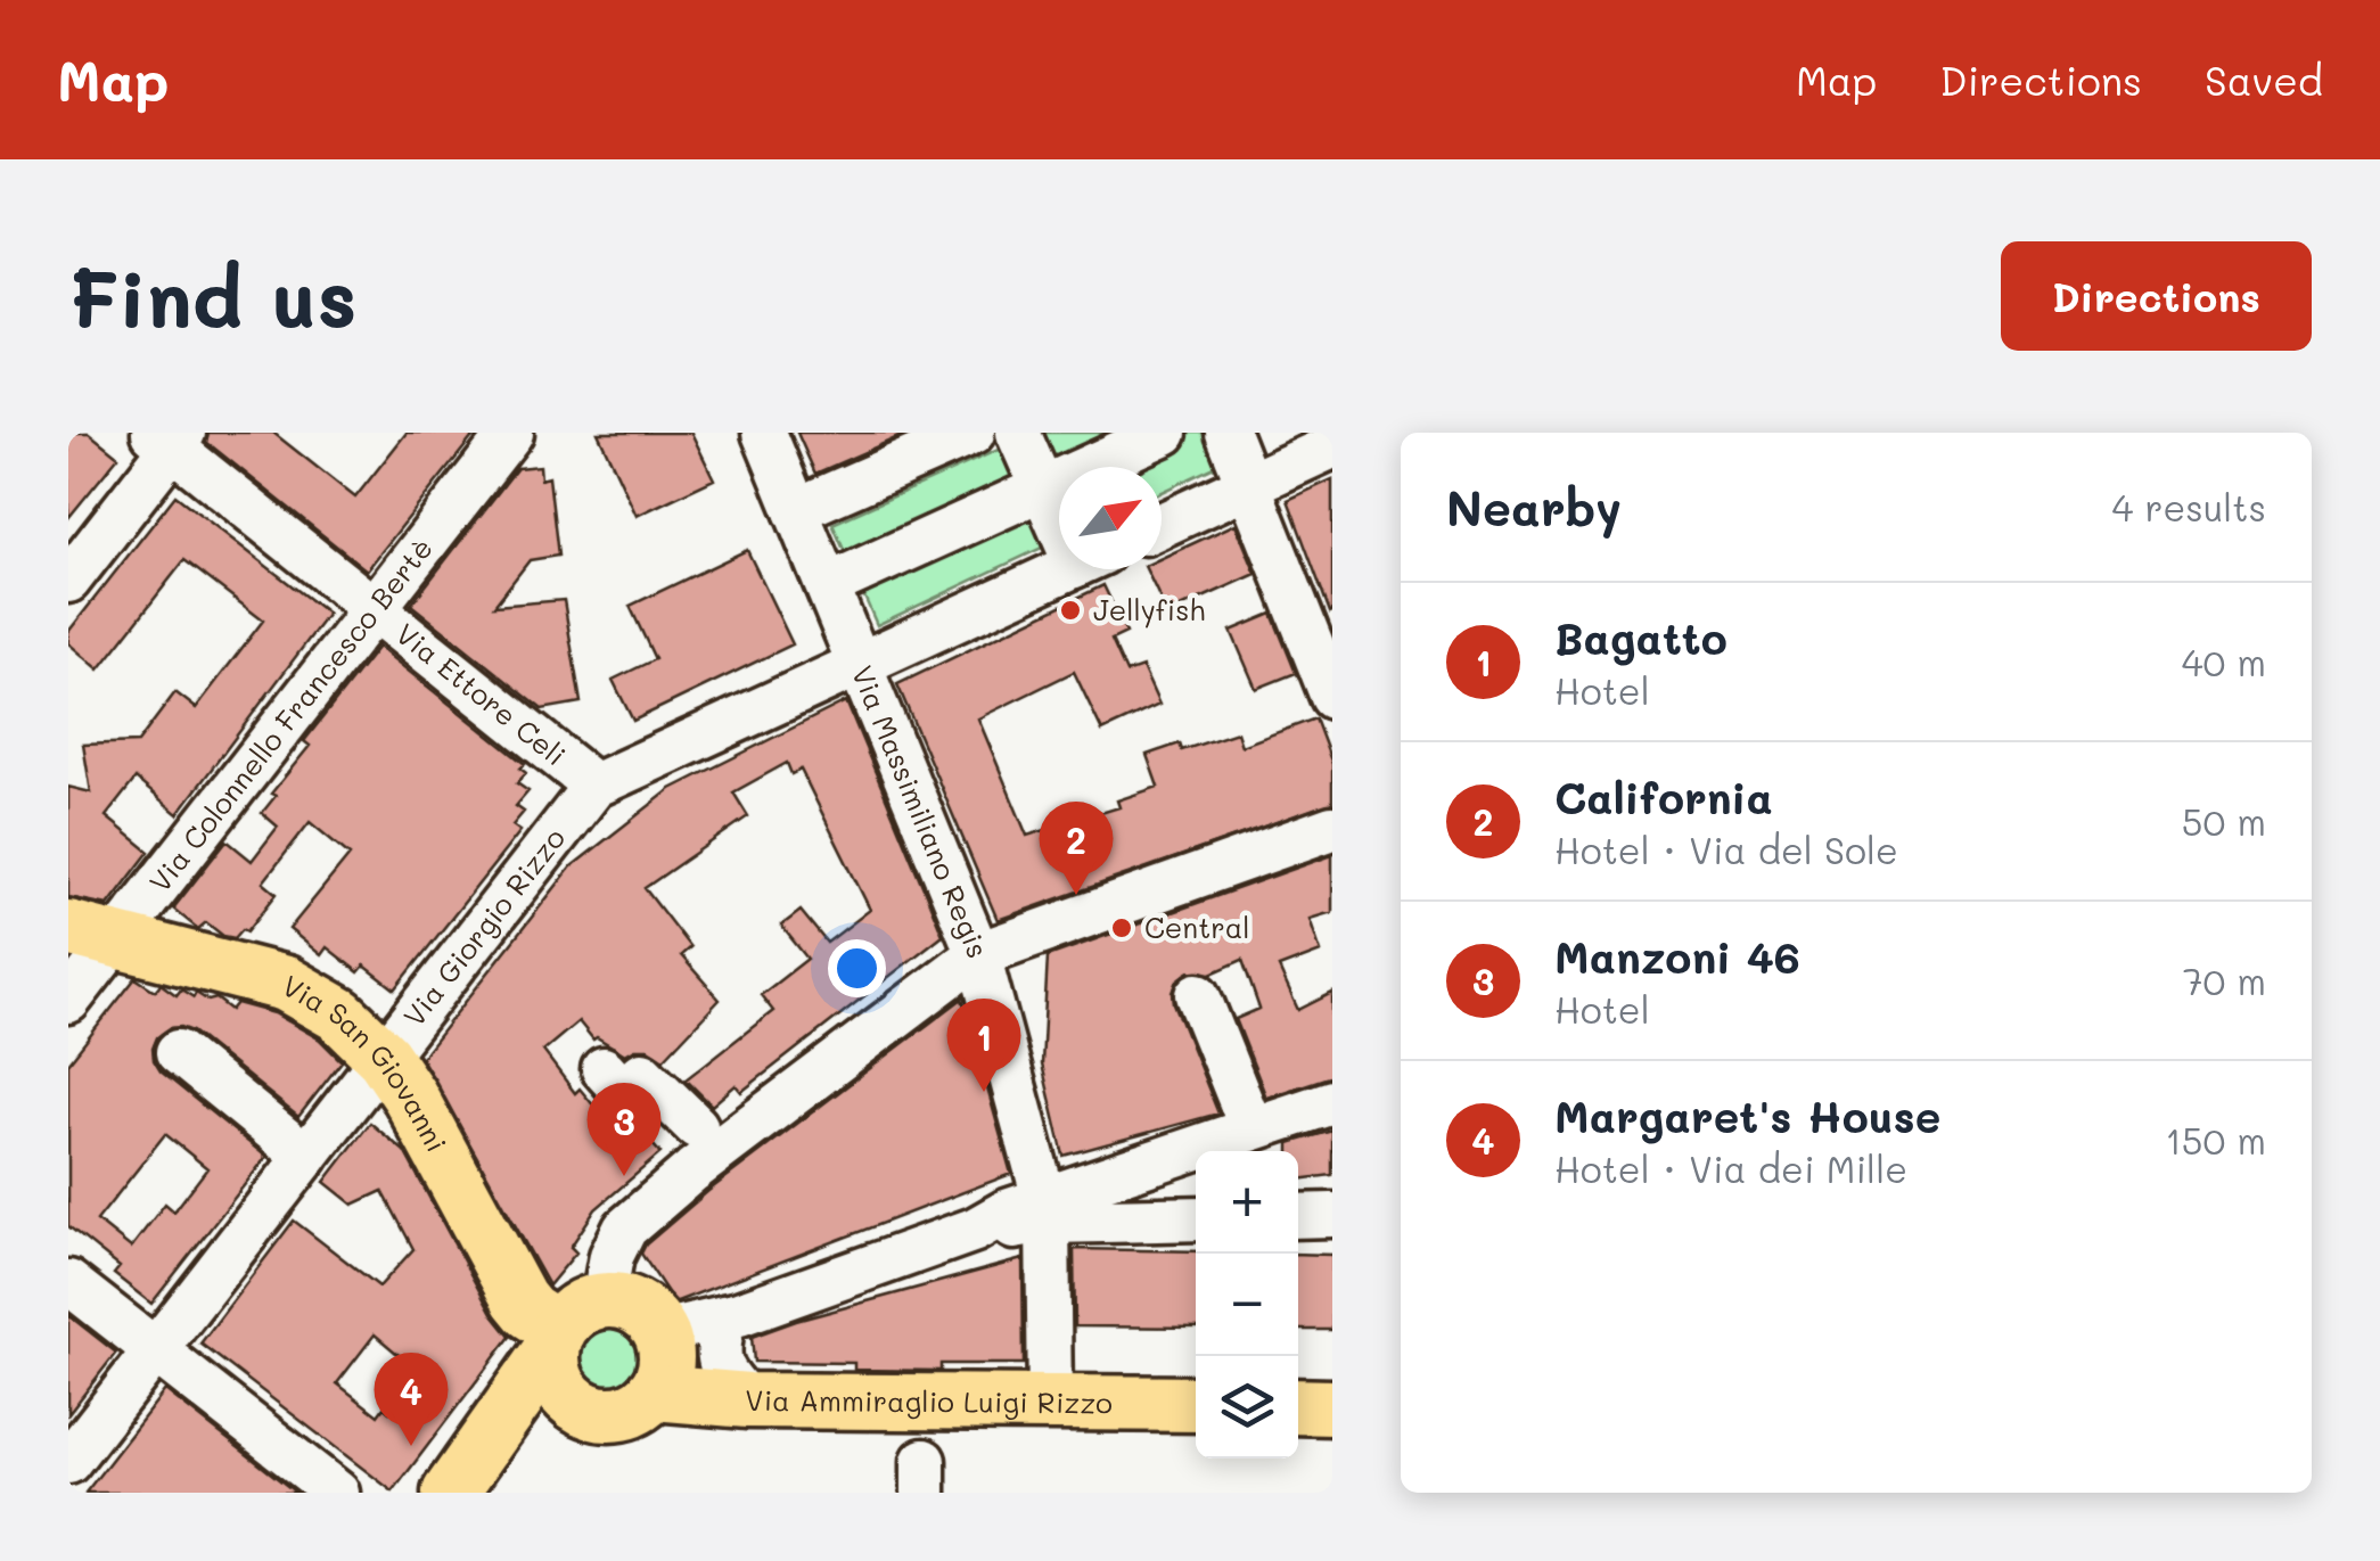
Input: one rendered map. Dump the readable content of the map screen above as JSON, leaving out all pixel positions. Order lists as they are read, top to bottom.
{
  "streets": {
    "main road": ["Via San Giovanni", "Via Ammiraglio Luigi Rizzo"],
    "street": [
      "Via Ettore Celi",
      "Via Colonnello Francesco Bertè",
      "Via Massimiliano Regis",
      "Via Giorgio Rizzo"
    ]
  },
  "crossings": [
    ["Via Ettore Celi", "Via Colonnello Francesco Bertè"],
    ["Via Ettore Celi", "Via Giorgio Rizzo"],
    ["Via Colonnello Francesco Bertè", "Via San Giovanni"],
    ["Via Massimiliano Regis", "Via Giorgio Rizzo"],
    ["Via Massimiliano Regis", "Via Ammiraglio Luigi Rizzo"],
    ["Via Giorgio Rizzo", "Via San Giovanni"],
    ["Via San Giovanni", "Via Ammiraglio Luigi Rizzo"]
  ],
  "places": ["Jellyfish", "Central"],
  "north": "top right",
  "page": {
    "header": "Map",
    "nav": ["Map", "Directions", "Saved"],
    "buttons": "Directions",
    "title": "Find us",
    "heading": ["Nearby", "4 results"],
    "list": [
      {
        "mark": "1",
        "name": "Bagatto",
        "note": "Hotel",
        "value": "40 m"
      },
      {
        "mark": "2",
        "name": "California",
        "note": "Hotel · Via del Sole",
        "value": "50 m"
      },
      {
        "mark": "3",
        "name": "Manzoni 46",
        "note": "Hotel",
        "value": "70 m"
      },
      {
        "mark": "4",
        "name": "Margaret's House",
        "note": "Hotel · Via dei Mille",
        "value": "150 m"
      }
    ],
    "pins": [
      "2",
      "1",
      "3",
      "4"
    ],
    "map_buttons": ["+", "−"]
  }
}
